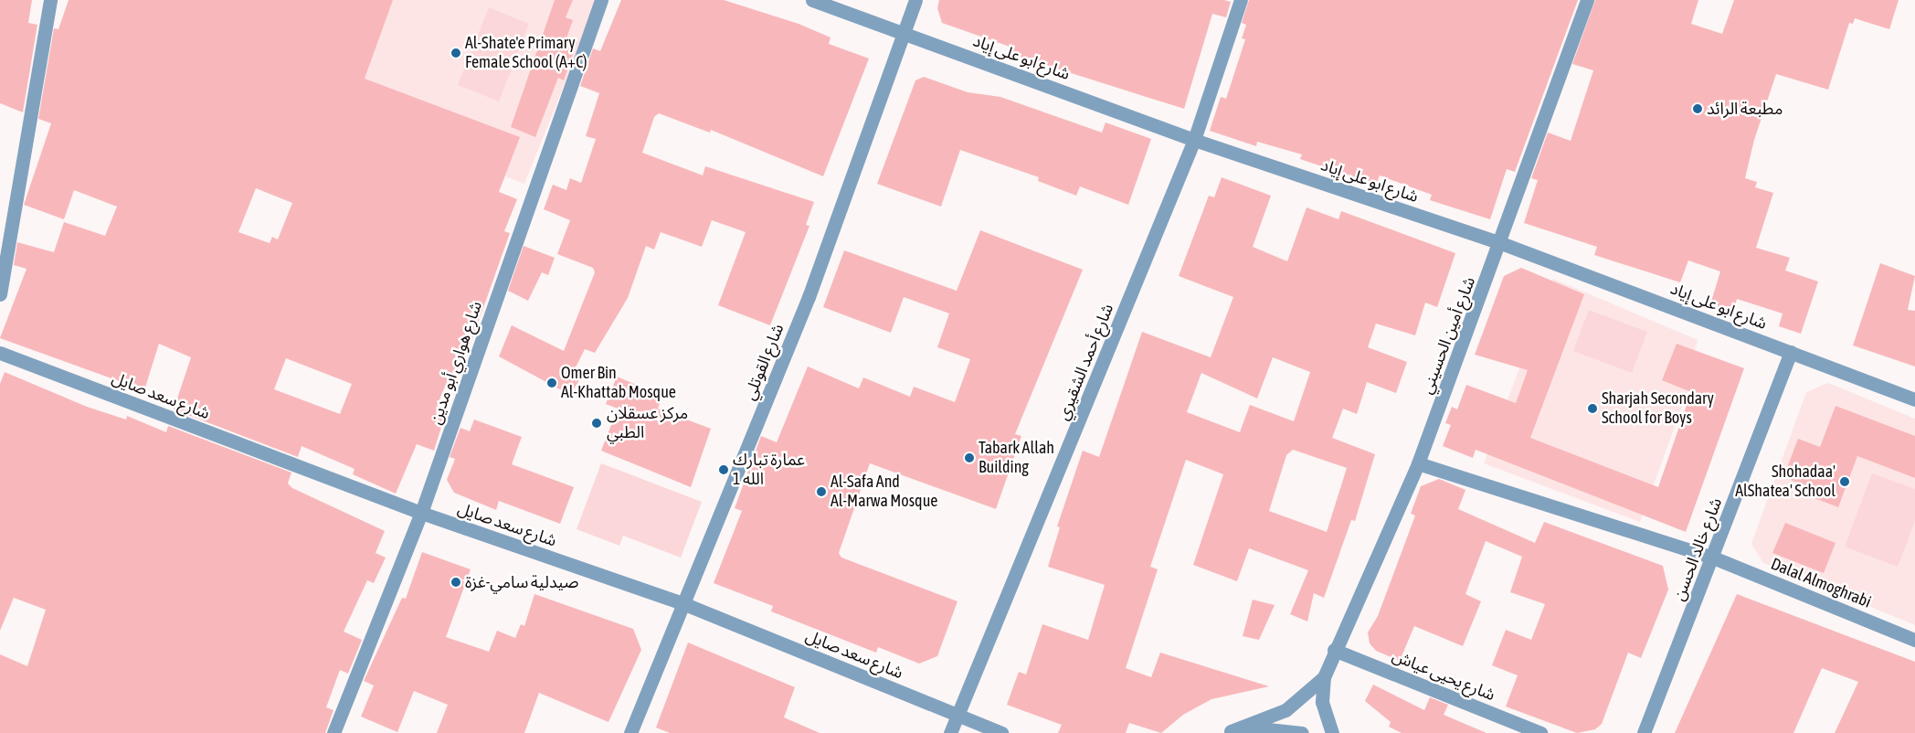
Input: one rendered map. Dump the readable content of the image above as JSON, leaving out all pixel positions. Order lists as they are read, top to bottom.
{
  "streets": {
    "street": [
      "شارع ابو على إياد",
      "شارع أمين الحسيني",
      "شارع القوتلي",
      "شارع أحمد الشقيري",
      "شارع هواري أبو مدين",
      "شارع سعد صايل",
      "شارع خالد الحسن",
      "Dalal Almoghrabi",
      "شارع يحيى عياش"
    ]
  },
  "crossings": [
    ["شارع ابو على إياد", "شارع أمين الحسيني"],
    ["شارع ابو على إياد", "شارع القوتلي"],
    ["شارع ابو على إياد", "شارع أحمد الشقيري"],
    ["شارع ابو على إياد", "شارع خالد الحسن"],
    ["شارع أمين الحسيني", "Dalal Almoghrabi"],
    ["شارع أمين الحسيني", "شارع يحيى عياش"],
    ["شارع القوتلي", "شارع سعد صايل"],
    ["شارع أحمد الشقيري", "شارع سعد صايل"],
    ["شارع هواري أبو مدين", "شارع سعد صايل"],
    ["شارع خالد الحسن", "Dalal Almoghrabi"]
  ],
  "places": [
    "Al-Shate'e Primary Female School (A+C)",
    "مطبعة الرائد",
    "Omer Bin Al-Khattab Mosque",
    "Sharjah Secondary School for Boys",
    "مركز عسقلان الطبي",
    "Tabark Allah Building",
    "عمارة تبارك الله 1",
    "Shohadaa' AlShatea' School",
    "Al-Safa And Al-Marwa Mosque",
    "صيدلية سامي-غزة"
  ]
}
